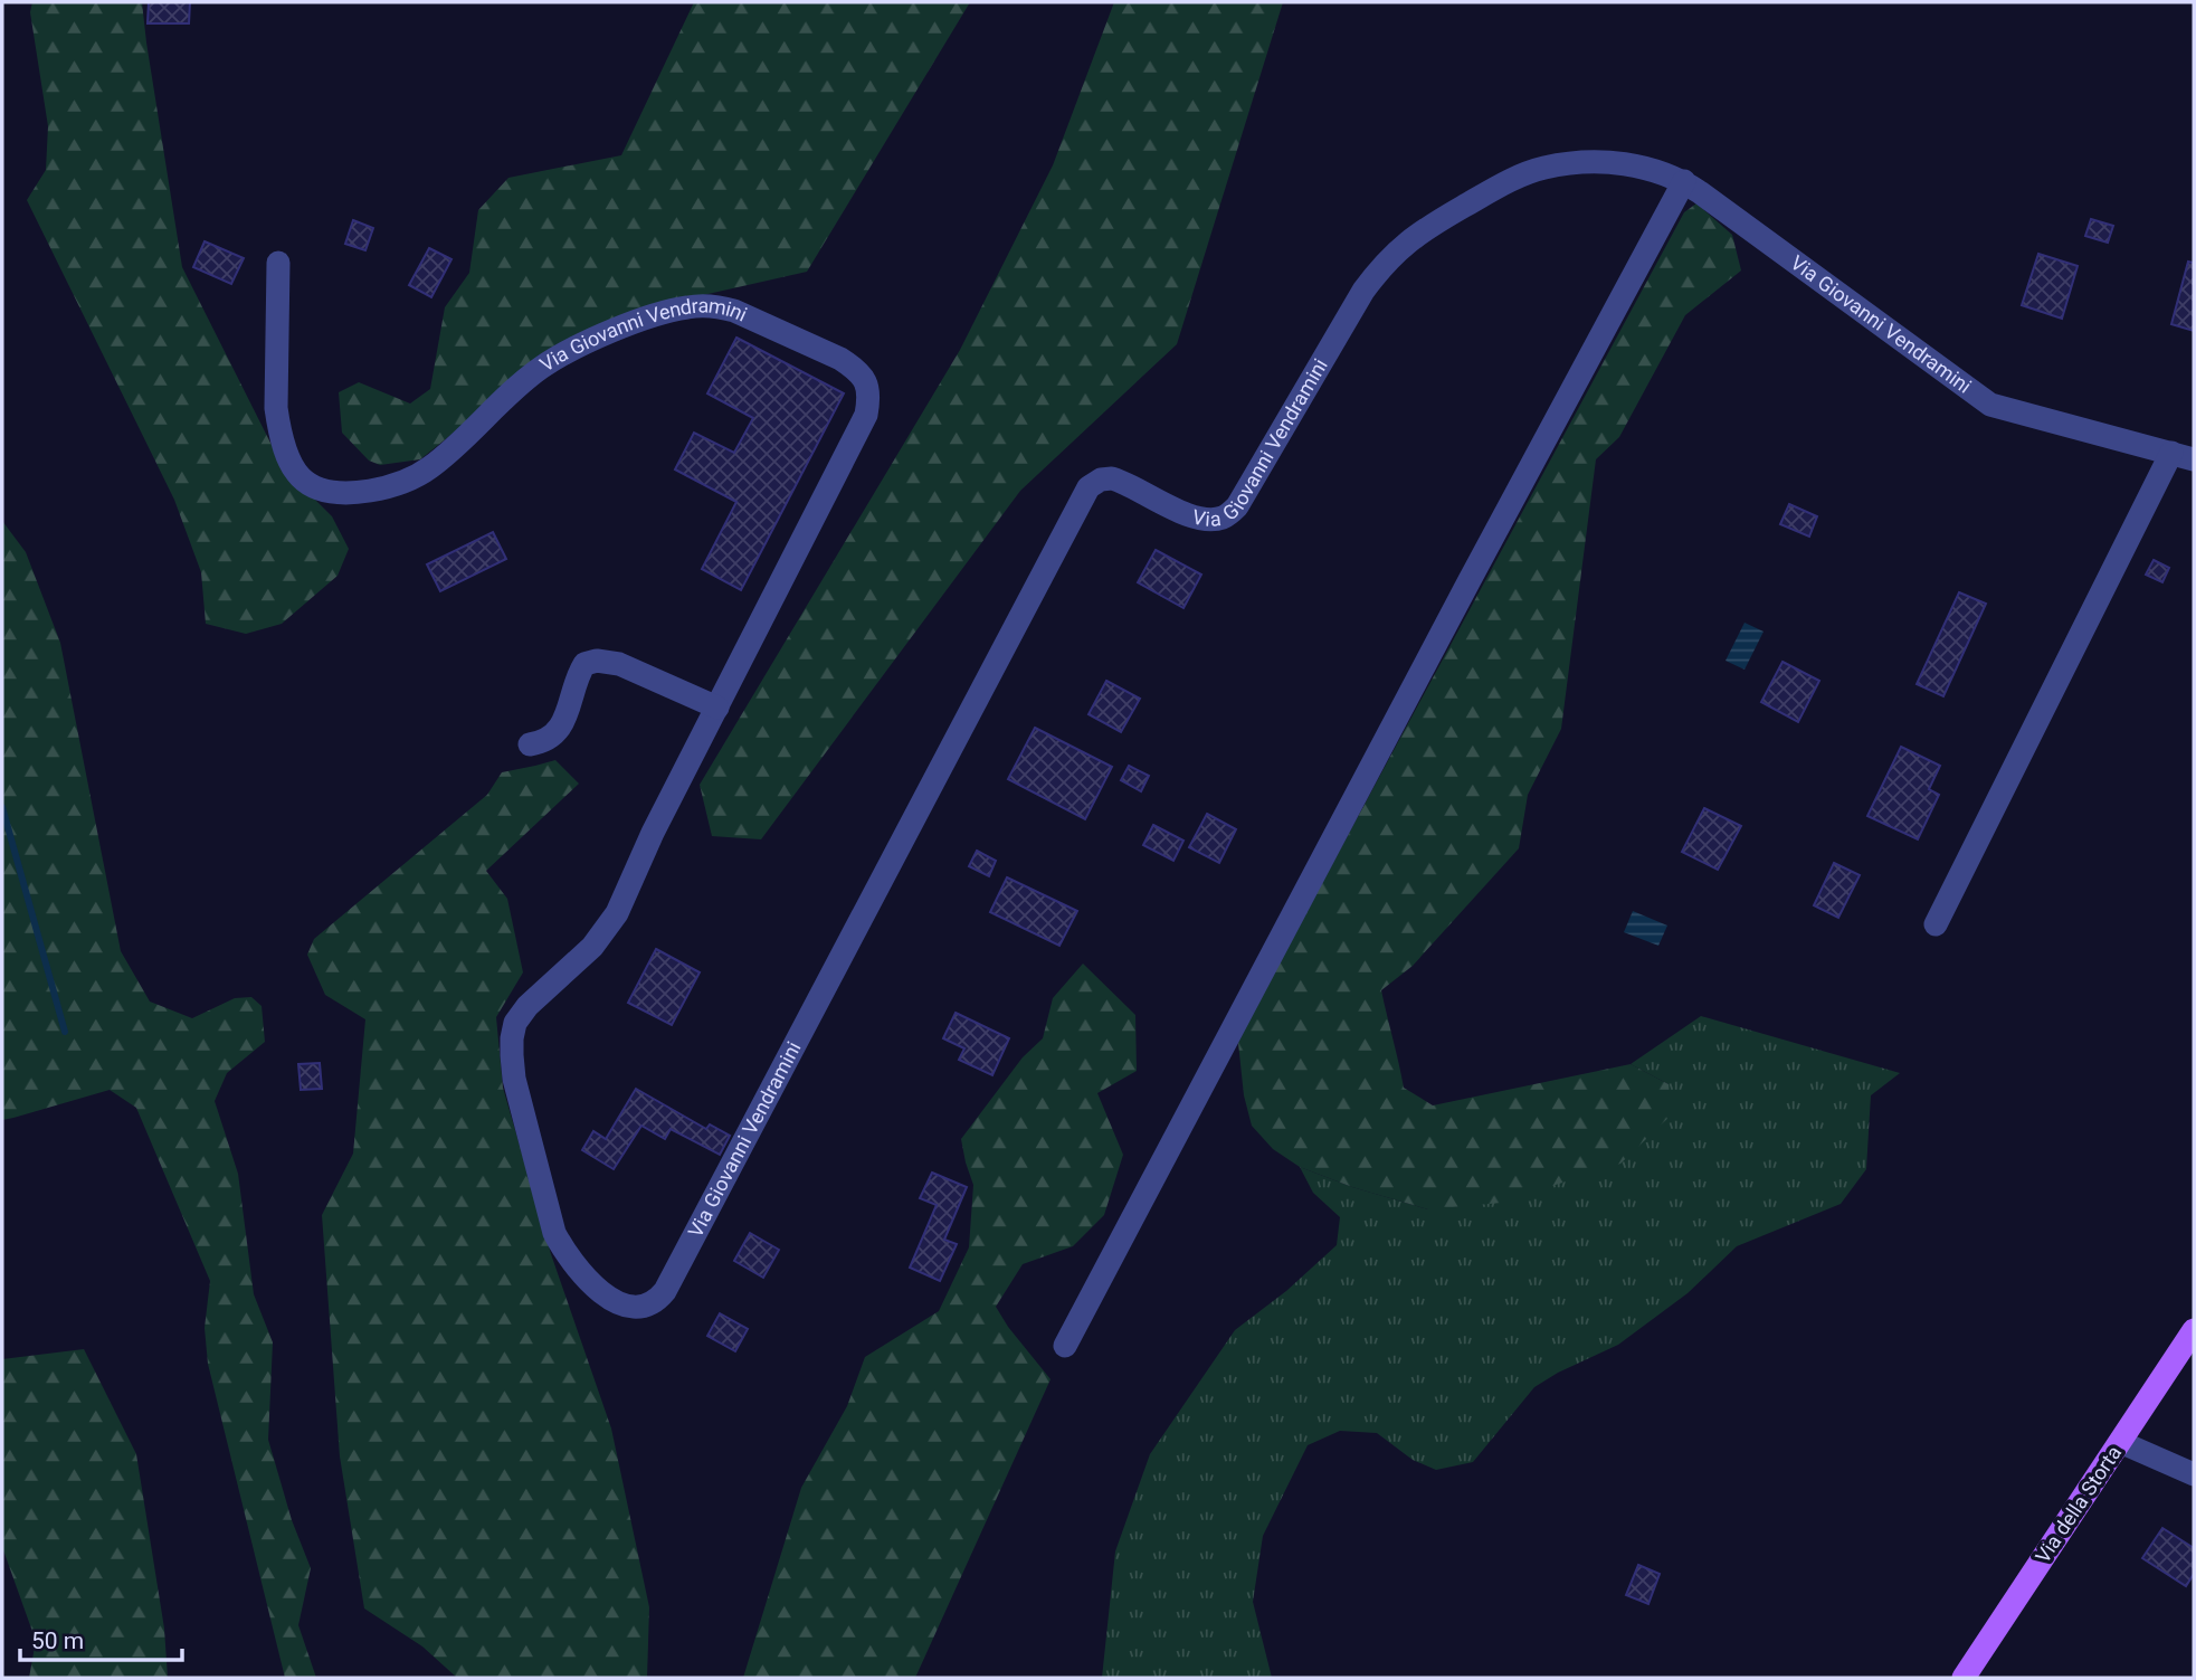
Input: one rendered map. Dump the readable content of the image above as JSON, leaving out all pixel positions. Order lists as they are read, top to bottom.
{
  "streets": {
    "main road": ["Via della Storta"],
    "street": ["Via Giovanni Vendramini"]
  },
  "scale_bar": "50 m"
}
